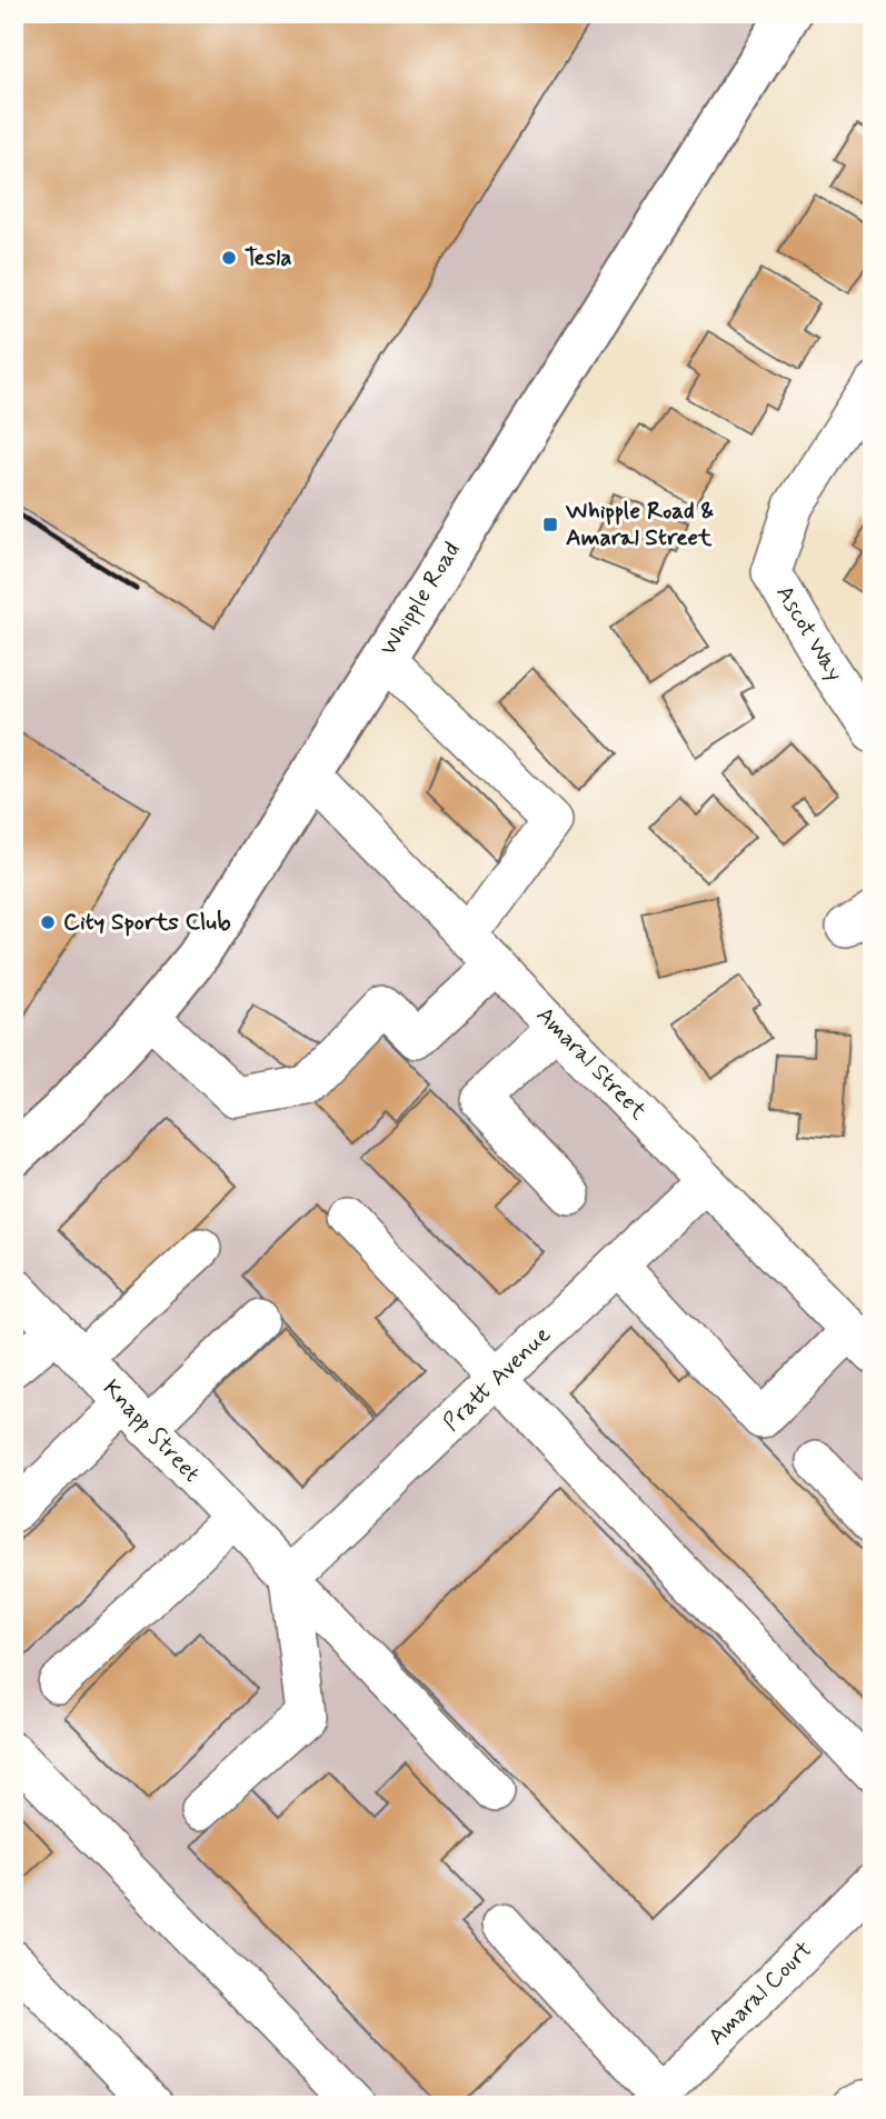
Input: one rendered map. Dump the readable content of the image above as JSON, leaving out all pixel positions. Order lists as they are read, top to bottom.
{
  "streets": {
    "main road": ["Whipple Road"],
    "street": [
      "Ascot Way",
      "Amaral Street",
      "Pratt Avenue",
      "Knapp Street",
      "Amaral Court"
    ]
  },
  "crossings": [
    ["Whipple Road", "Amaral Street"],
    ["Amaral Street", "Pratt Avenue"],
    ["Pratt Avenue", "Knapp Street"]
  ],
  "places": {
    "other": ["Tesla", "City Sports Club"],
    "transit": ["Whipple Road & Amaral Street"]
  }
}
